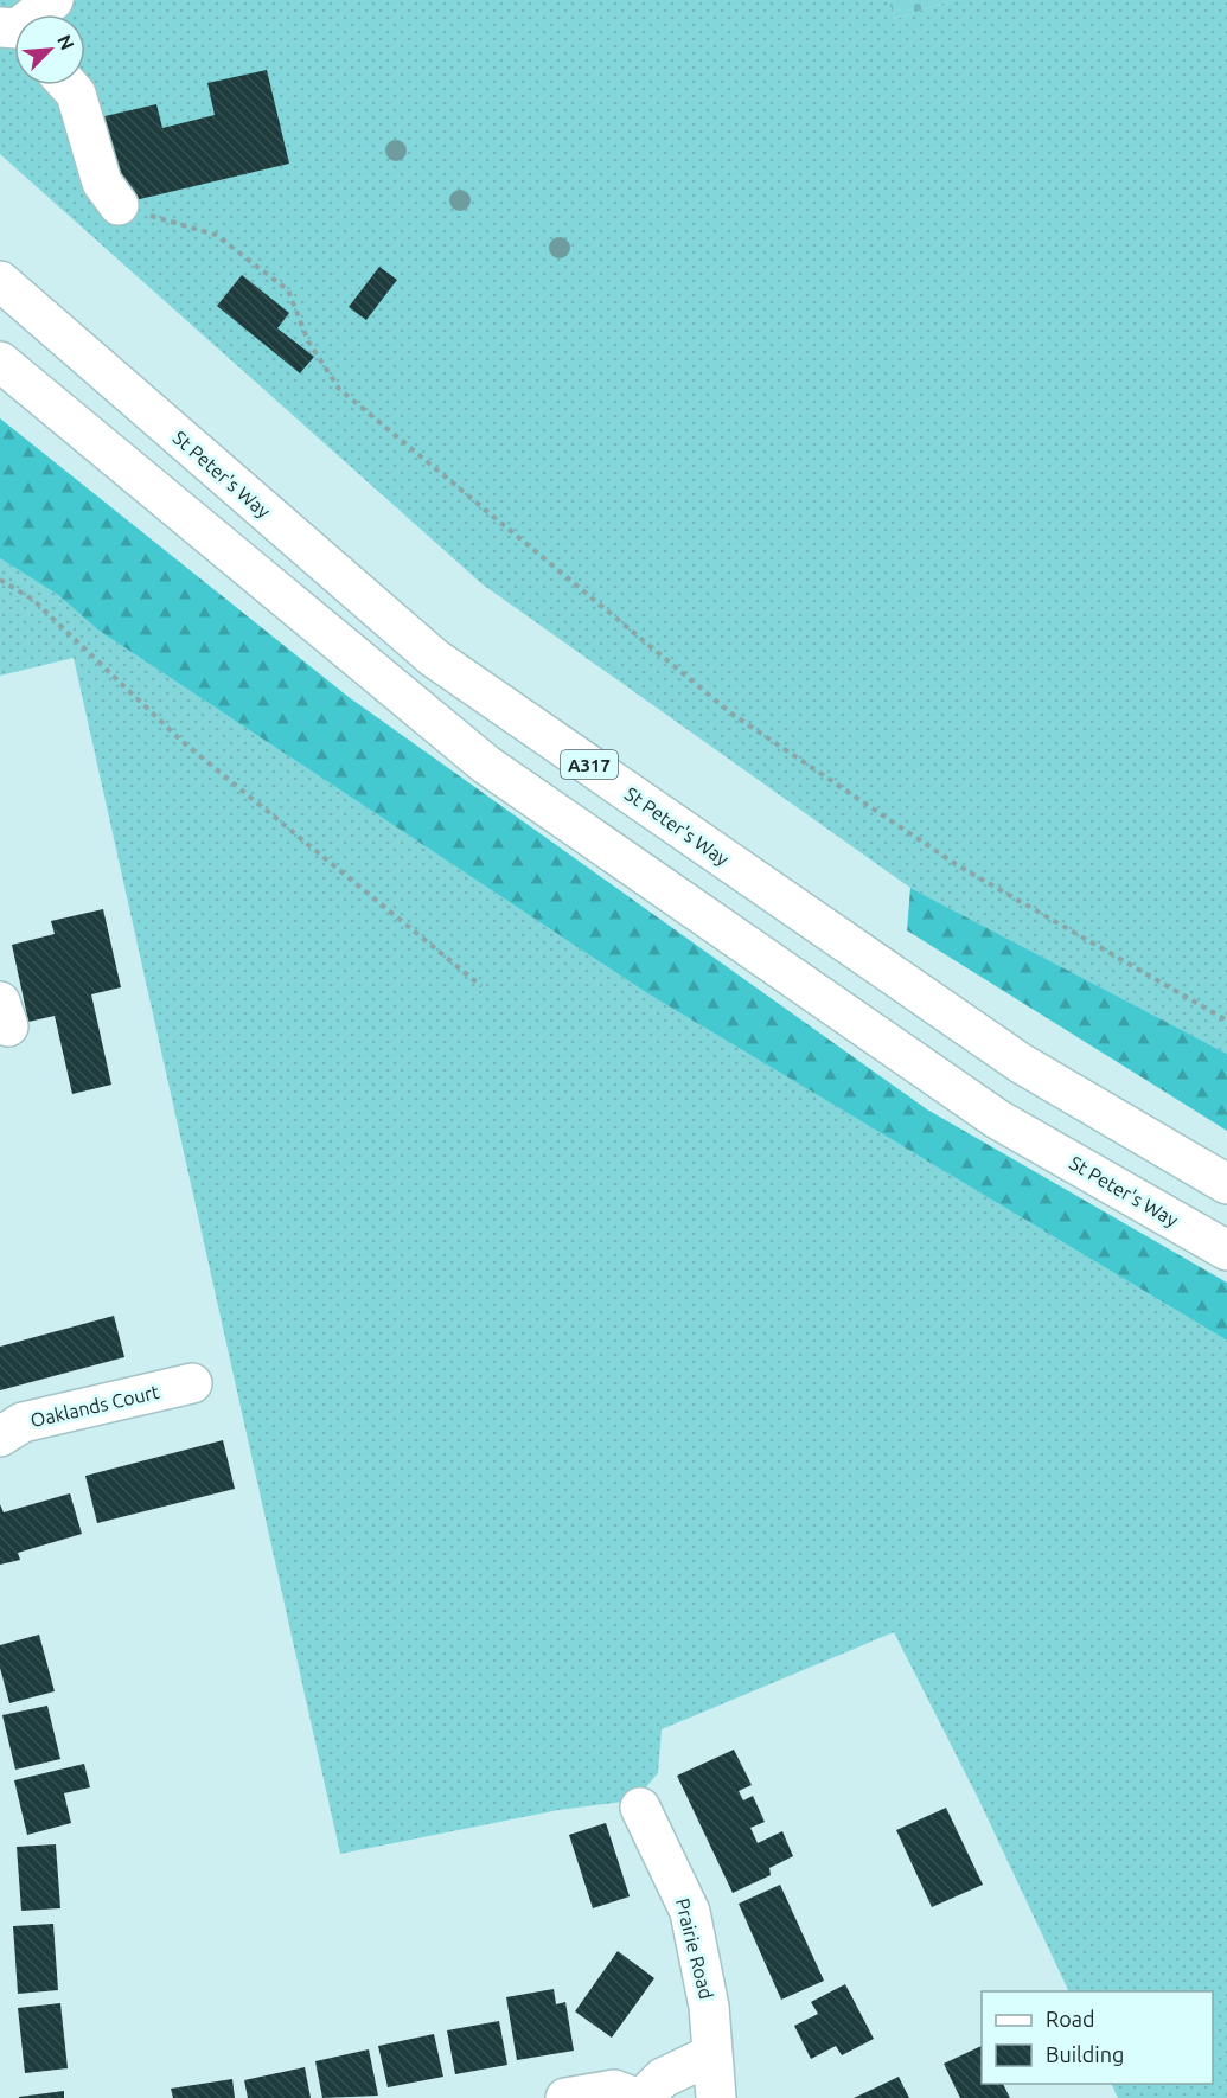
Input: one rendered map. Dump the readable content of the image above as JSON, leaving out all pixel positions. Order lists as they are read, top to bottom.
{
  "streets": {
    "main road": [
      "St Peter's Way",
      "A317",
      "Oaklands Court",
      "Prairie Road"
    ]
  },
  "legend": ["Road", "Building"],
  "north": "top right"
}
